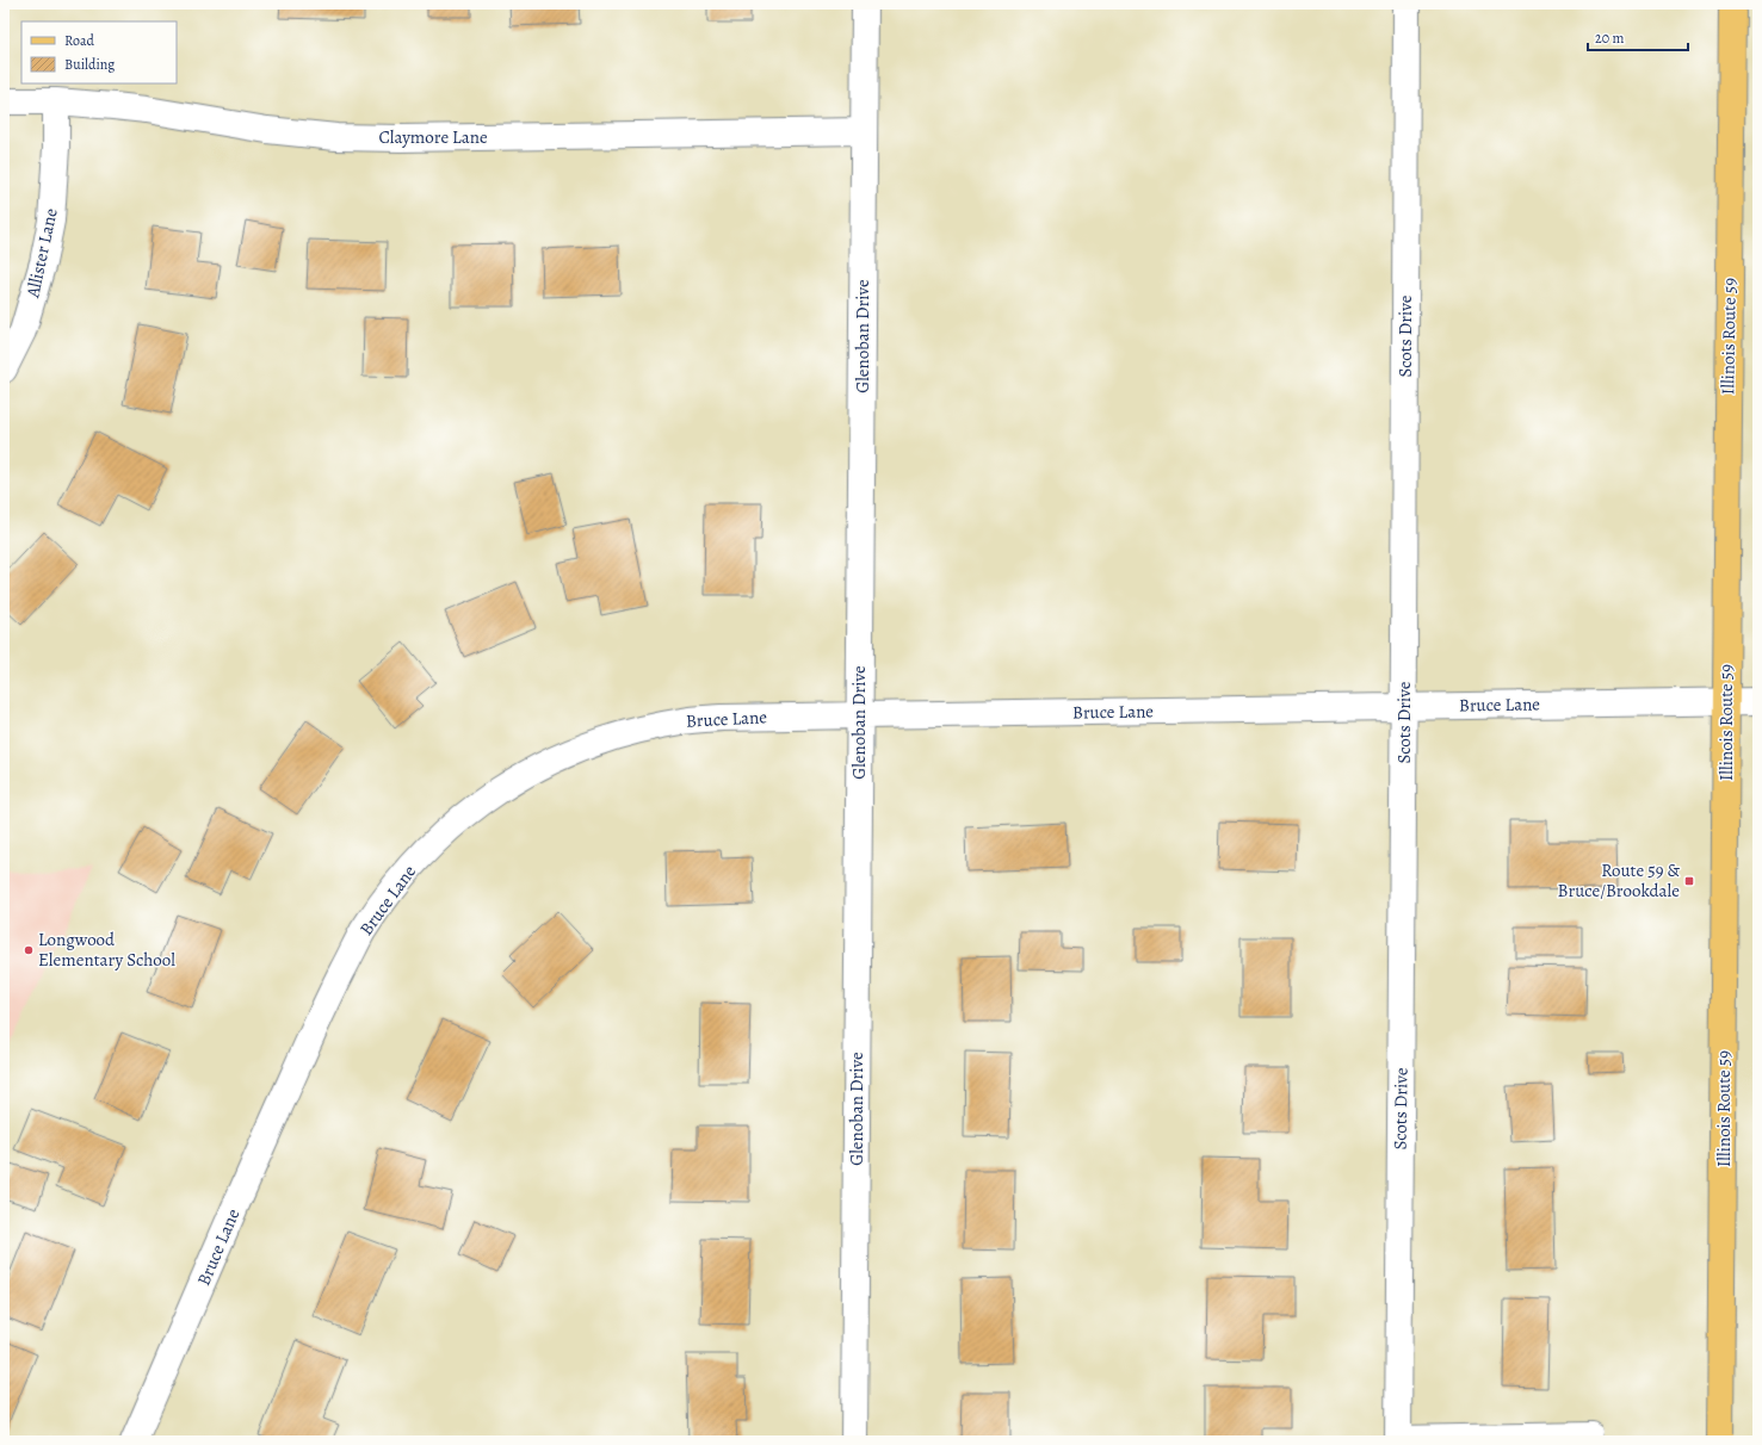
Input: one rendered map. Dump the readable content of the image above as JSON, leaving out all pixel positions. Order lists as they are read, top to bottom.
{
  "streets": {
    "main road": ["Illinois Route 59"],
    "street": [
      "Claymore Lane",
      "Allister Lane",
      "Glenoban Drive",
      "Scots Drive",
      "Bruce Lane"
    ]
  },
  "crossings": [
    ["Claymore Lane", "Allister Lane"],
    ["Claymore Lane", "Glenoban Drive"],
    ["Glenoban Drive", "Bruce Lane"],
    ["Scots Drive", "Bruce Lane"],
    ["Illinois Route 59", "Bruce Lane"]
  ],
  "places": {
    "transit": ["Route 59 & Bruce/Brookdale"],
    "other": ["Longwood Elementary School"]
  },
  "legend": ["Road", "Building"],
  "scale_bar": "20 m"
}
